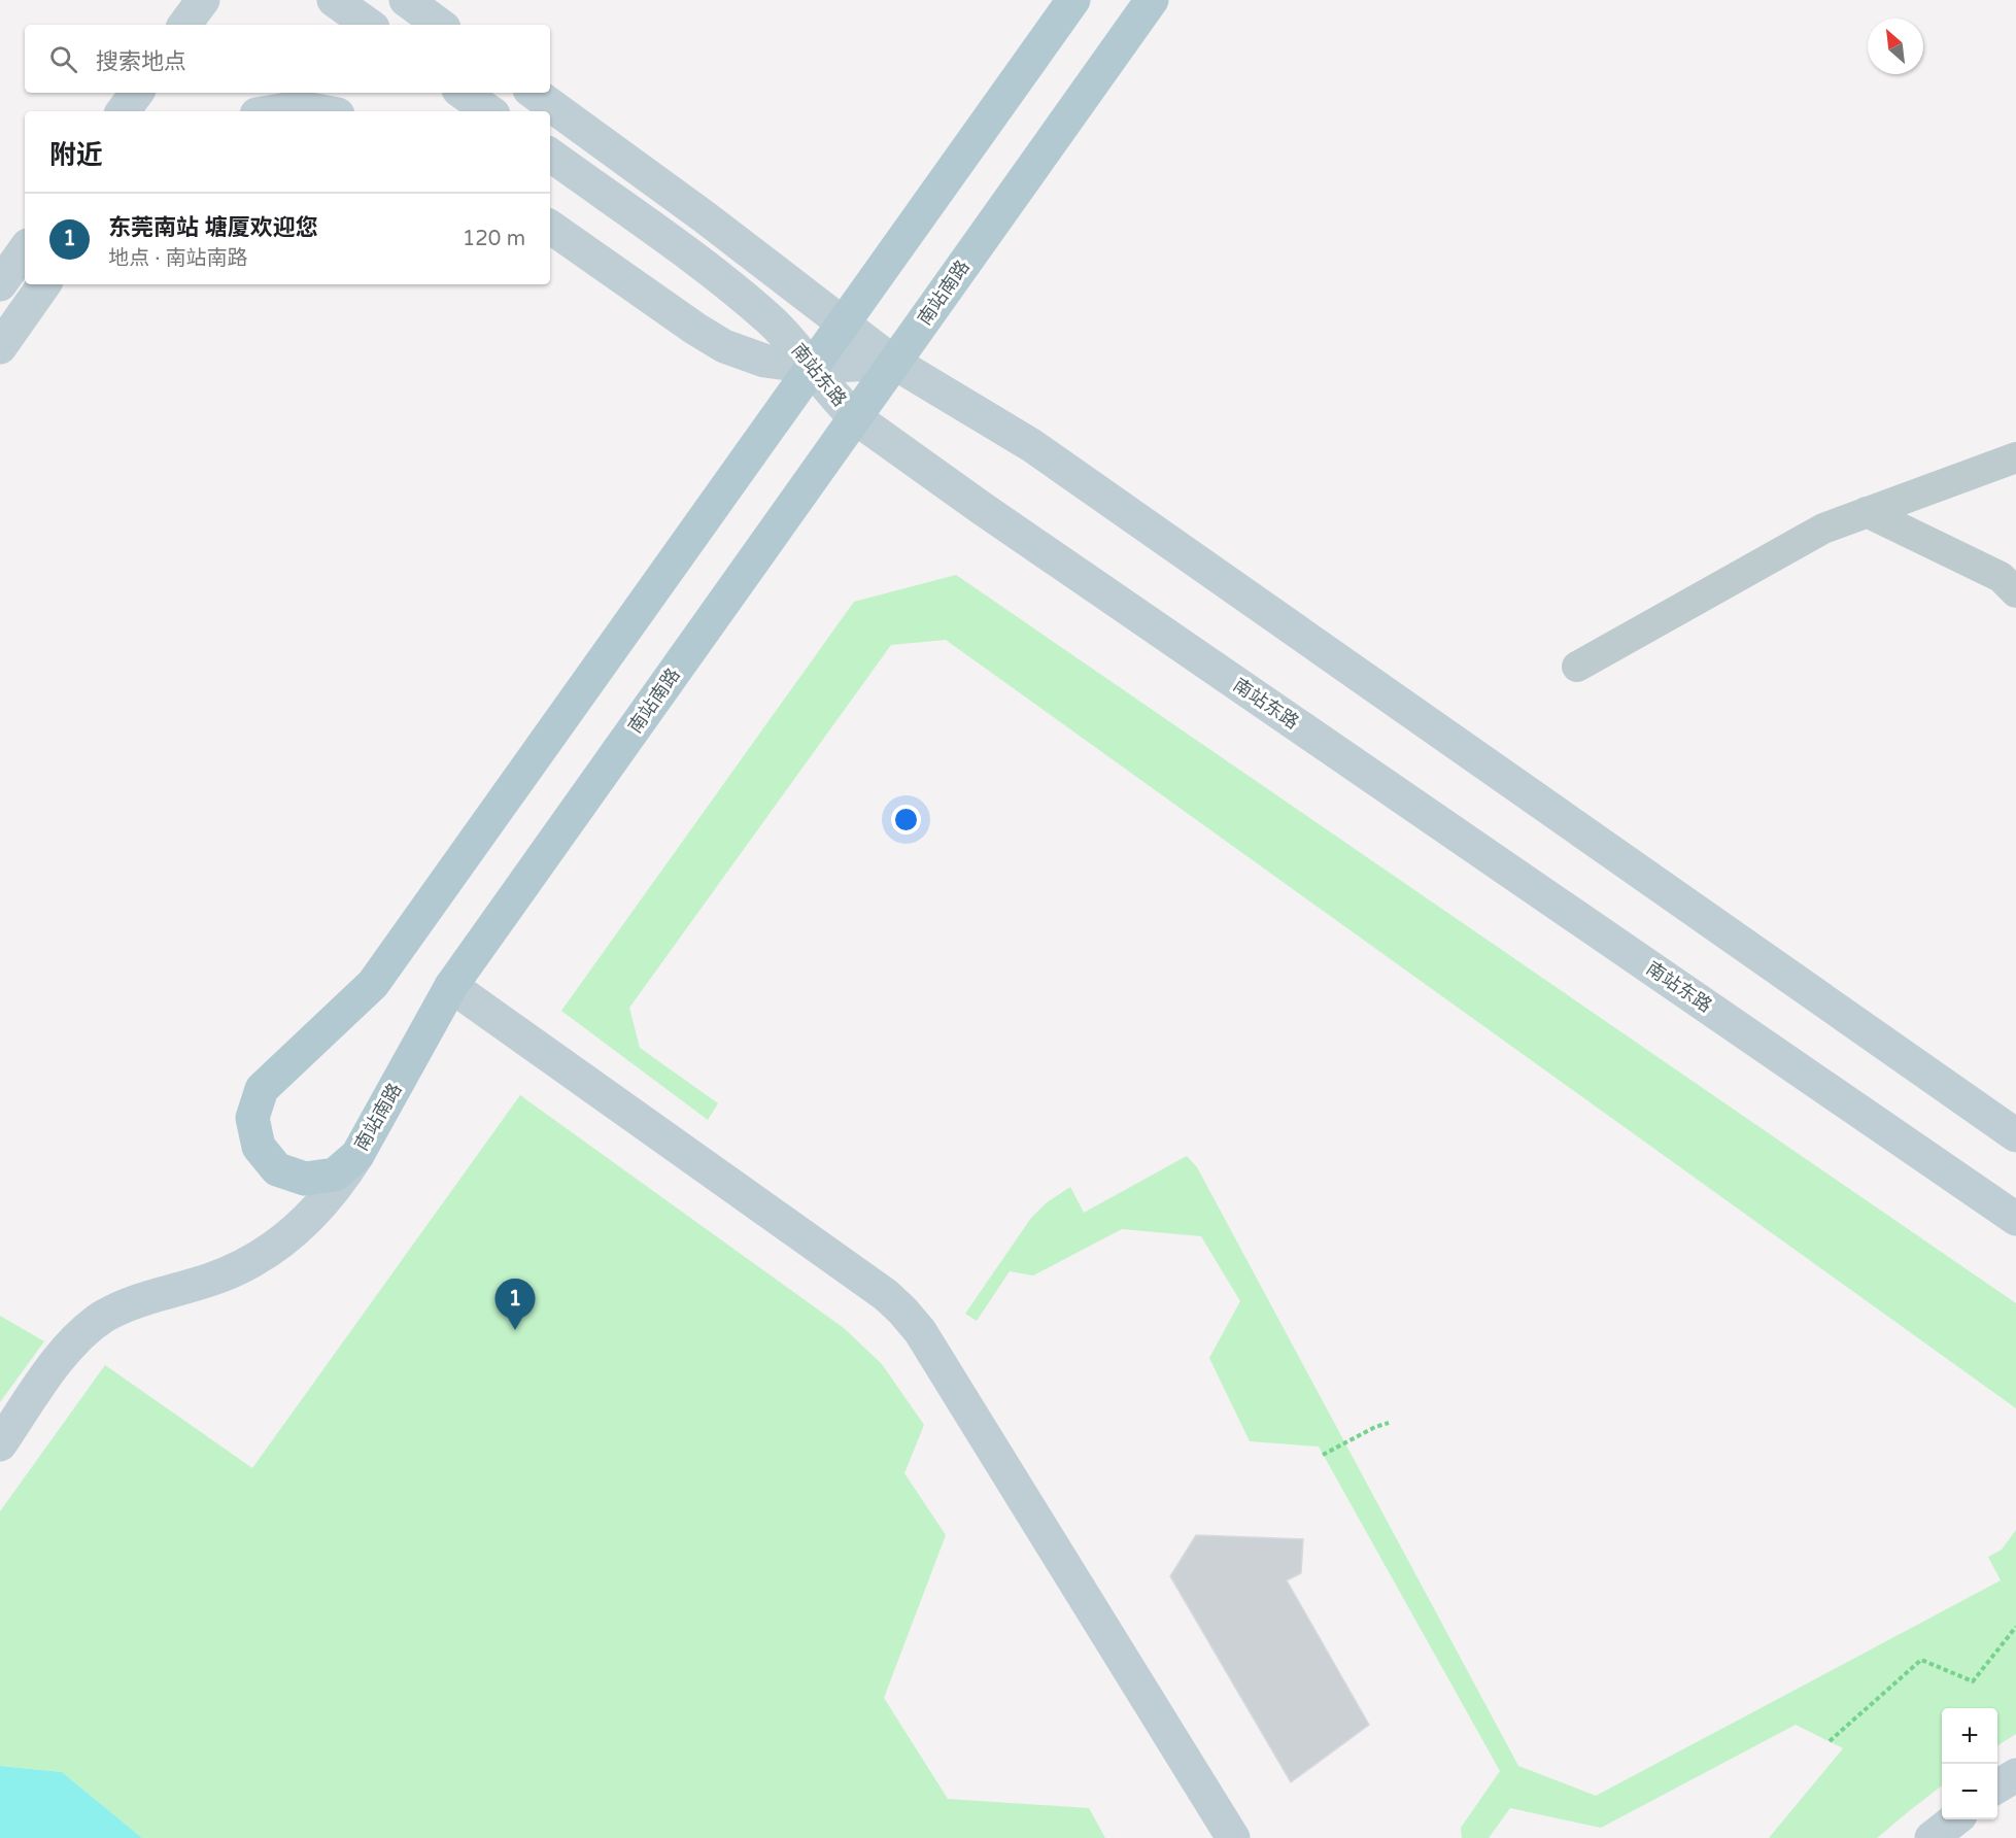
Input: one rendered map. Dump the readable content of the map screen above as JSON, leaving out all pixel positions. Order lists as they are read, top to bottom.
{
  "streets": {
    "main road": ["南站南路", "南站东路"]
  },
  "crossings": [
    ["南站南路", "南站东路"]
  ],
  "north": "top left",
  "page": {
    "search": "搜索地点",
    "heading": "附近",
    "list": [
      {
        "mark": "1",
        "name": "东莞南站 塘厦欢迎您",
        "note": "地点 · 南站南路",
        "value": "120 m"
      }
    ],
    "pins": "1",
    "map_buttons": ["+", "−"]
  }
}
